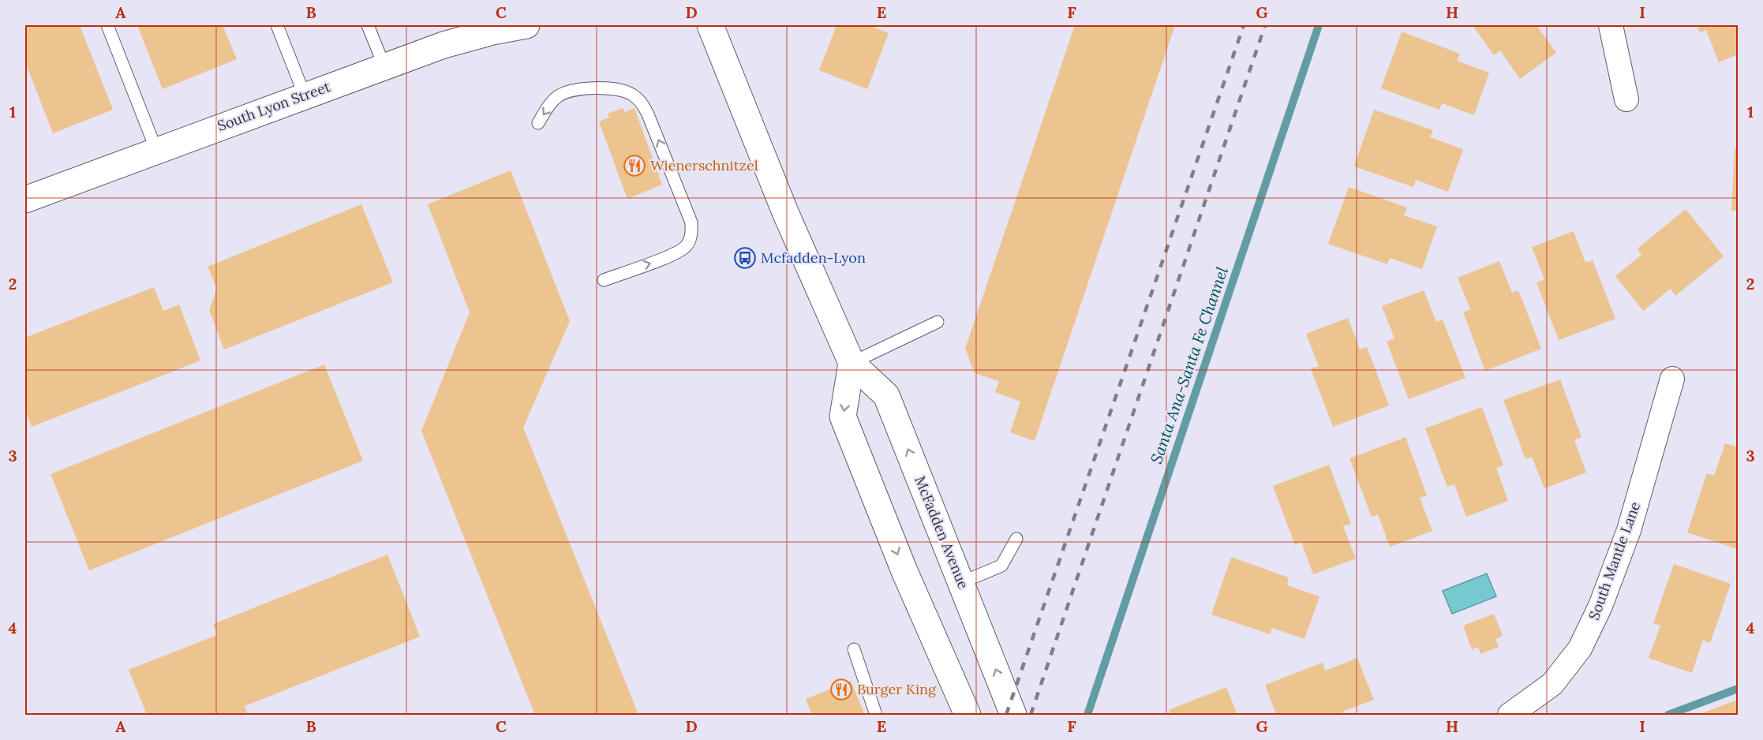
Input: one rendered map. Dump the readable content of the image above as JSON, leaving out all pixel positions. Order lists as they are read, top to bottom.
{
  "streets": {
    "main road": ["South Lyon Street", "McFadden Avenue"],
    "street": ["South Mantle Lane"]
  },
  "water": ["Santa Ana-Santa Fe Channel"],
  "places": {
    "restaurant": ["Wienerschnitzel", "Burger King"],
    "bus stop": ["Mcfadden-Lyon"]
  },
  "grid": {
    "columns": [
      "A",
      "B",
      "C",
      "D",
      "E",
      "F",
      "G",
      "H",
      "I"
    ],
    "rows": [
      "1",
      "2",
      "3",
      "4"
    ]
  }
}
